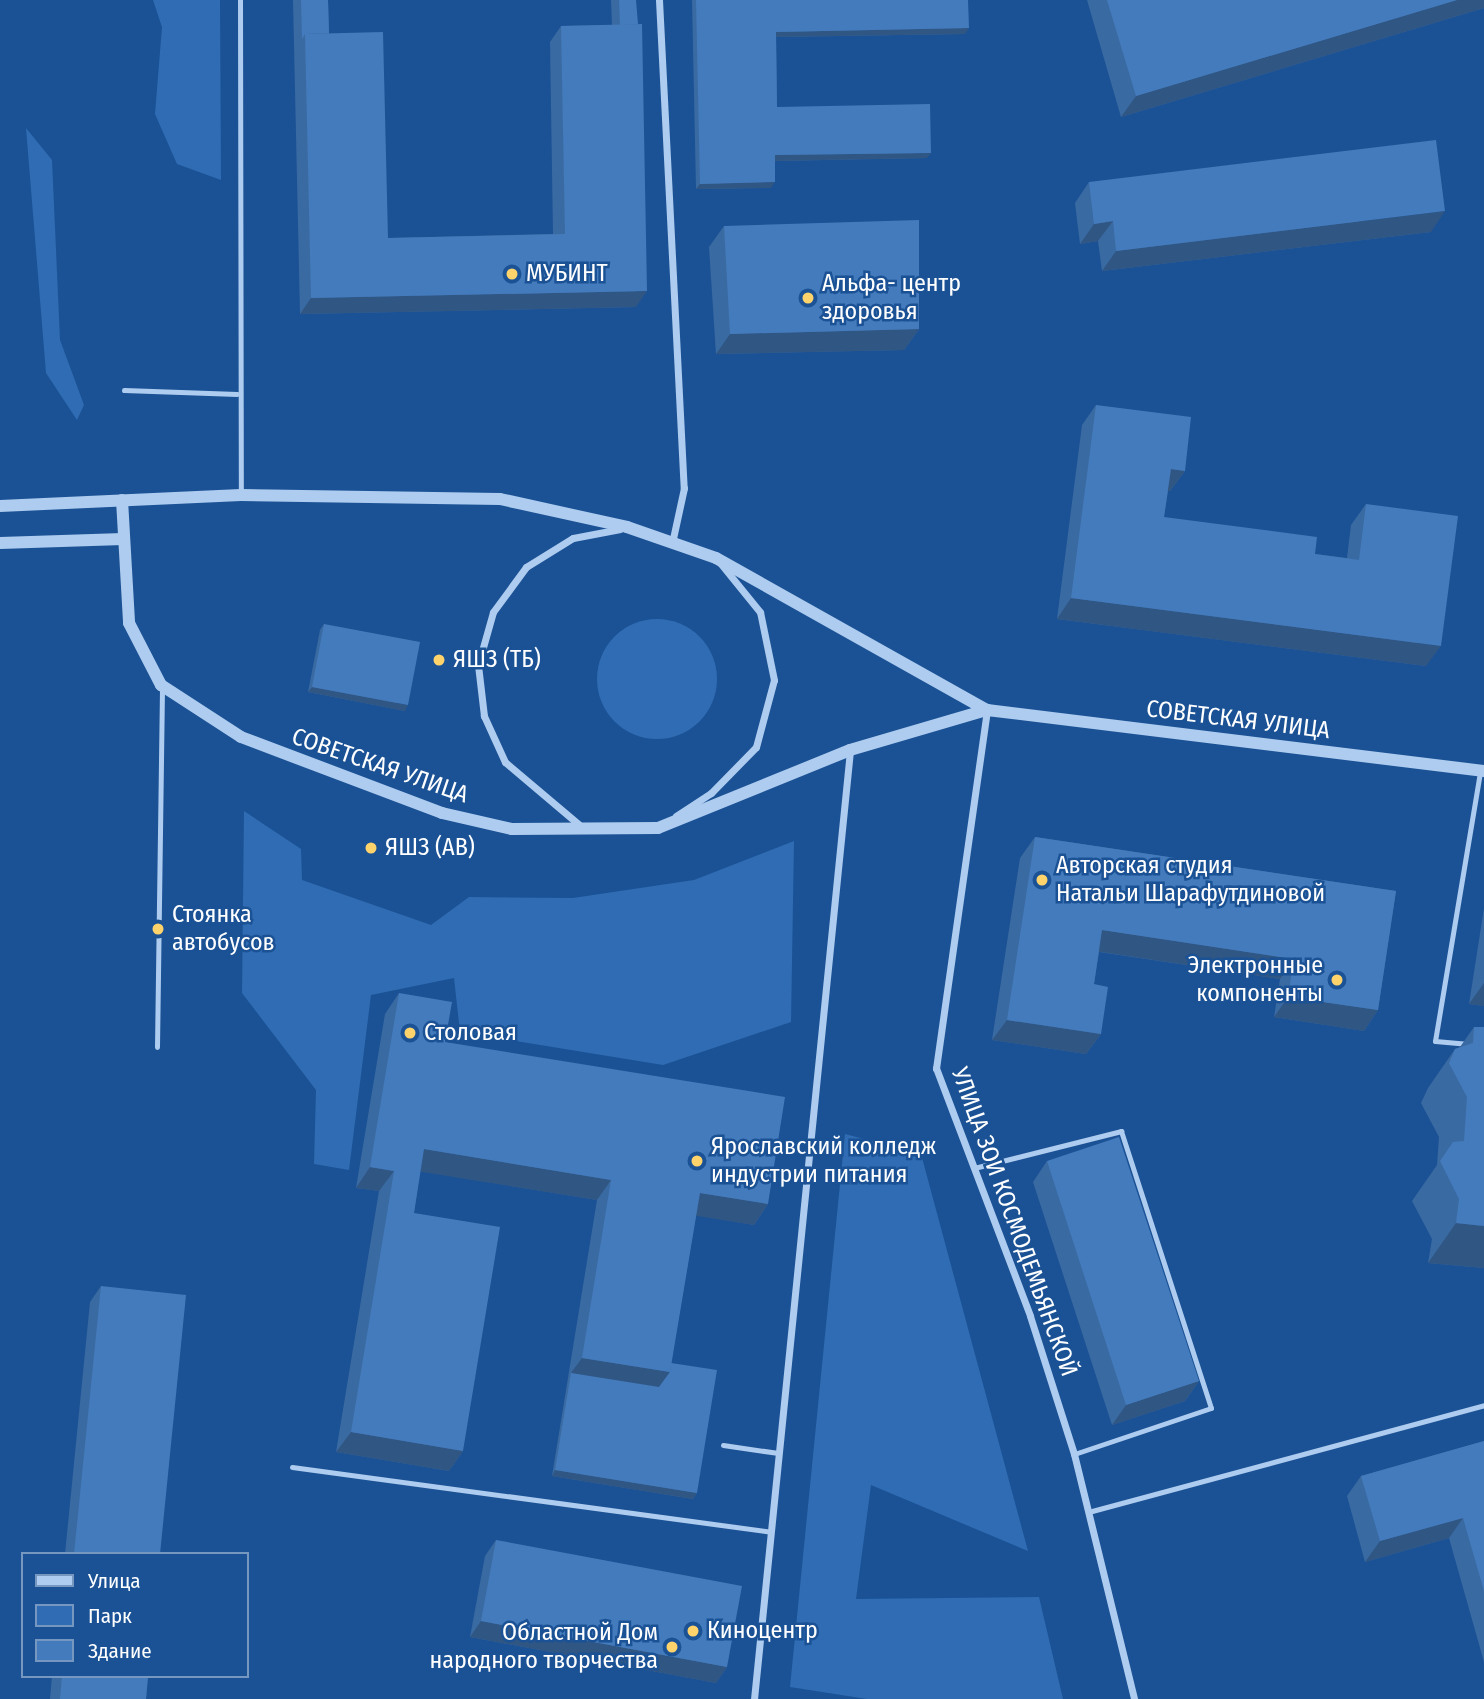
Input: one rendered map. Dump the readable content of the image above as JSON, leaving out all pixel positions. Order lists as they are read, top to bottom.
{
  "streets": {
    "street": ["СОВЕТСКАЯ УЛИЦА", "УЛИЦА ЗОИ КОСМОДЕМЬЯНСКОЙ"]
  },
  "crossings": [
    ["СОВЕТСКАЯ УЛИЦА", "УЛИЦА ЗОИ КОСМОДЕМЬЯНСКОЙ"]
  ],
  "places": [
    "МУБИНТ",
    "Альфа- центр здоровья",
    "ЯШЗ (ТБ)",
    "ЯШЗ (АВ)",
    "Авторская студия Натальи Шарафутдиновой",
    "Стоянка автобусов",
    "Электронные компоненты",
    "Столовая",
    "Ярославский колледж индустрии питания",
    "Киноцентр",
    "Областной Дом народного творчества"
  ],
  "legend": ["Улица", "Парк", "Здание"]
}
